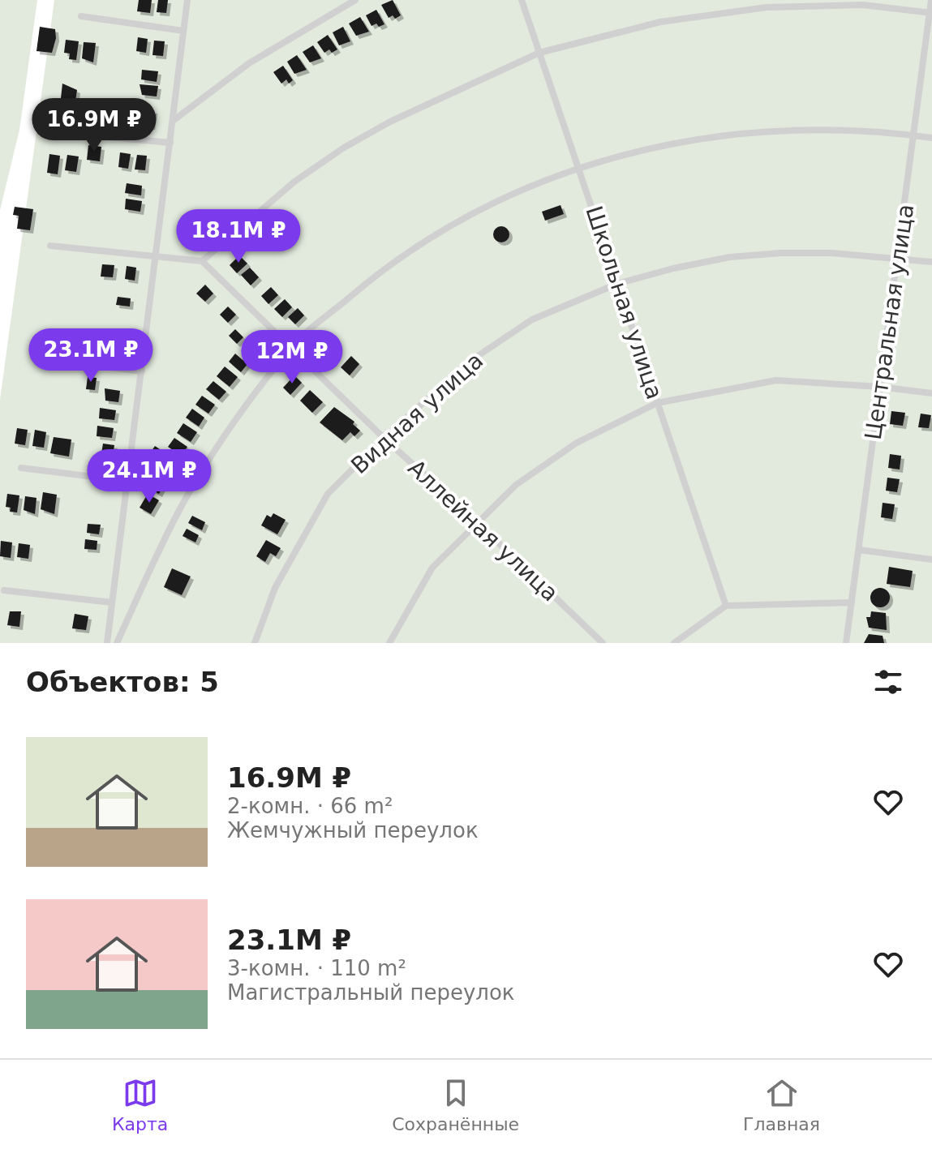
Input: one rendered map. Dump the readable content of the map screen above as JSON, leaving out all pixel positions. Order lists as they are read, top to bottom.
{
  "streets": {
    "street": [
      "Школьная улица",
      "Центральная улица",
      "Видная улица",
      "Аллейная улица"
    ]
  },
  "crossings": [
    ["Школьная улица", "Видная улица"],
    ["Центральная улица", "Видная улица"],
    ["Видная улица", "Аллейная улица"]
  ],
  "page": {
    "price": [
      "16.9M ₽",
      "18.1M ₽",
      "23.1M ₽",
      "12M ₽",
      "24.1M ₽"
    ],
    "heading": "Объектов: 5",
    "list": [
      {
        "name": "16.9M ₽",
        "note": "2-комн. · 66 m² · Жемчужный переулок"
      },
      {
        "name": "23.1M ₽",
        "note": "3-комн. · 110 m² · Магистральный переулок"
      }
    ],
    "tabs": ["Карта", "Сохранённые", "Главная"]
  }
}
